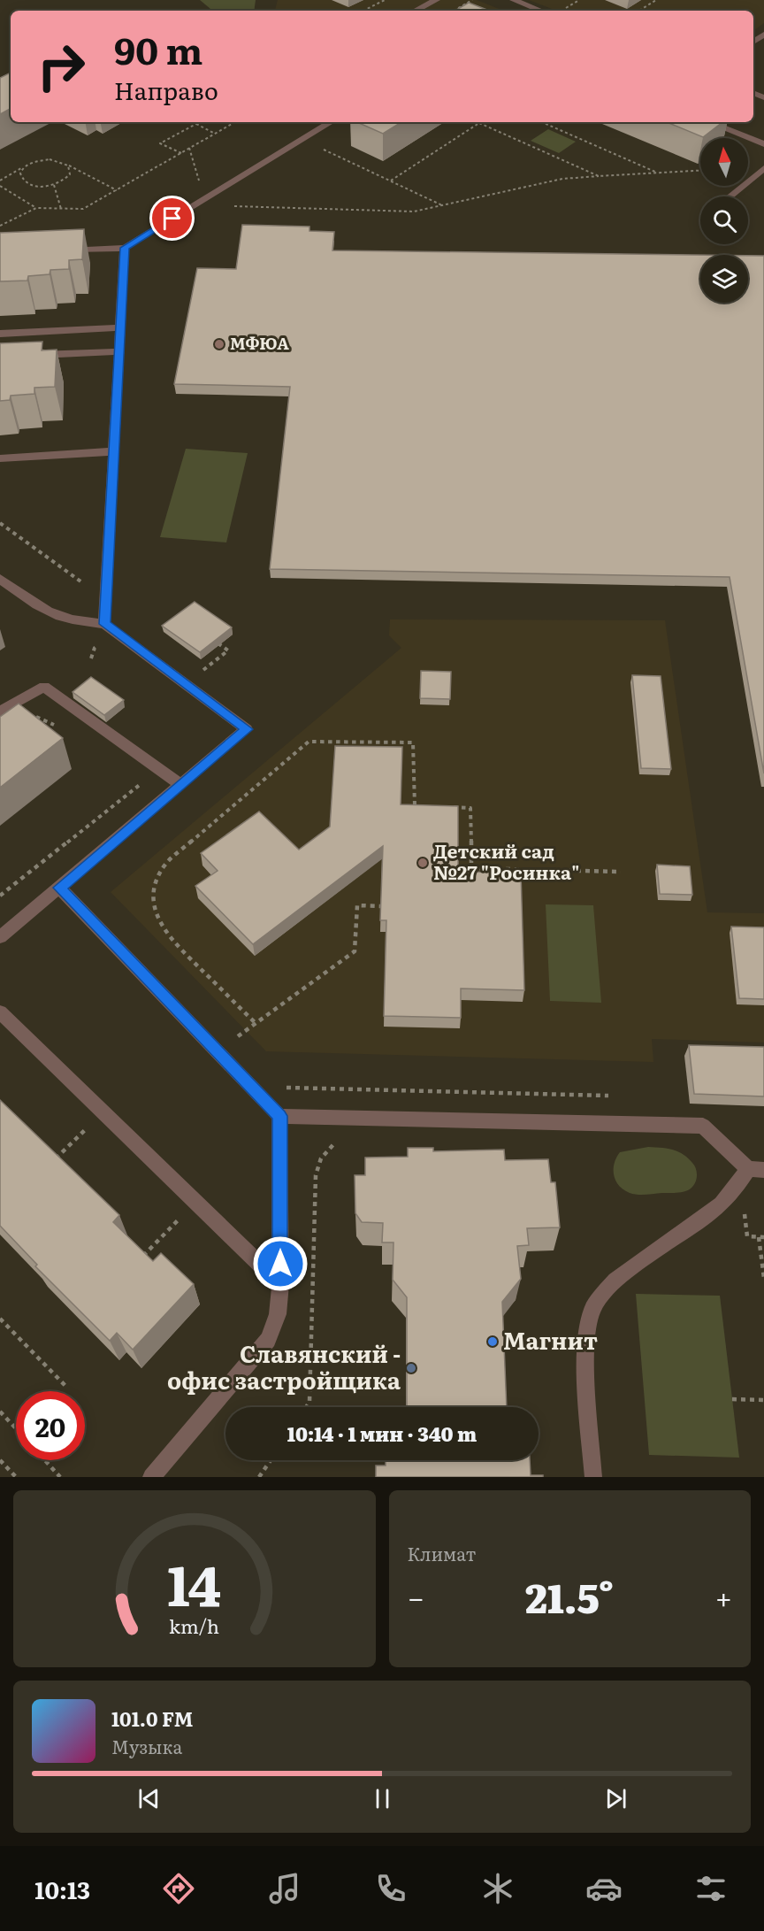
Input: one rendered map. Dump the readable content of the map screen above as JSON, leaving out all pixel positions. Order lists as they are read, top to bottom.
{
  "places": [
    "МФЮА",
    "Детский сад №27 \"Росинка\"",
    "Магнит",
    "Славянский - офис застройщика"
  ],
  "north": "top",
  "page": {
    "turn": ["90 m", "Направо"],
    "limit": "20",
    "trip": "10:14 · 1 мин · 340 m",
    "tile": "Климат",
    "heat": ["−", "21.5°", "+"],
    "song": ["101.0 FM", "Музыка"],
    "tabs": "10:13",
    "gauge": ["14", "km/h"]
  }
}
